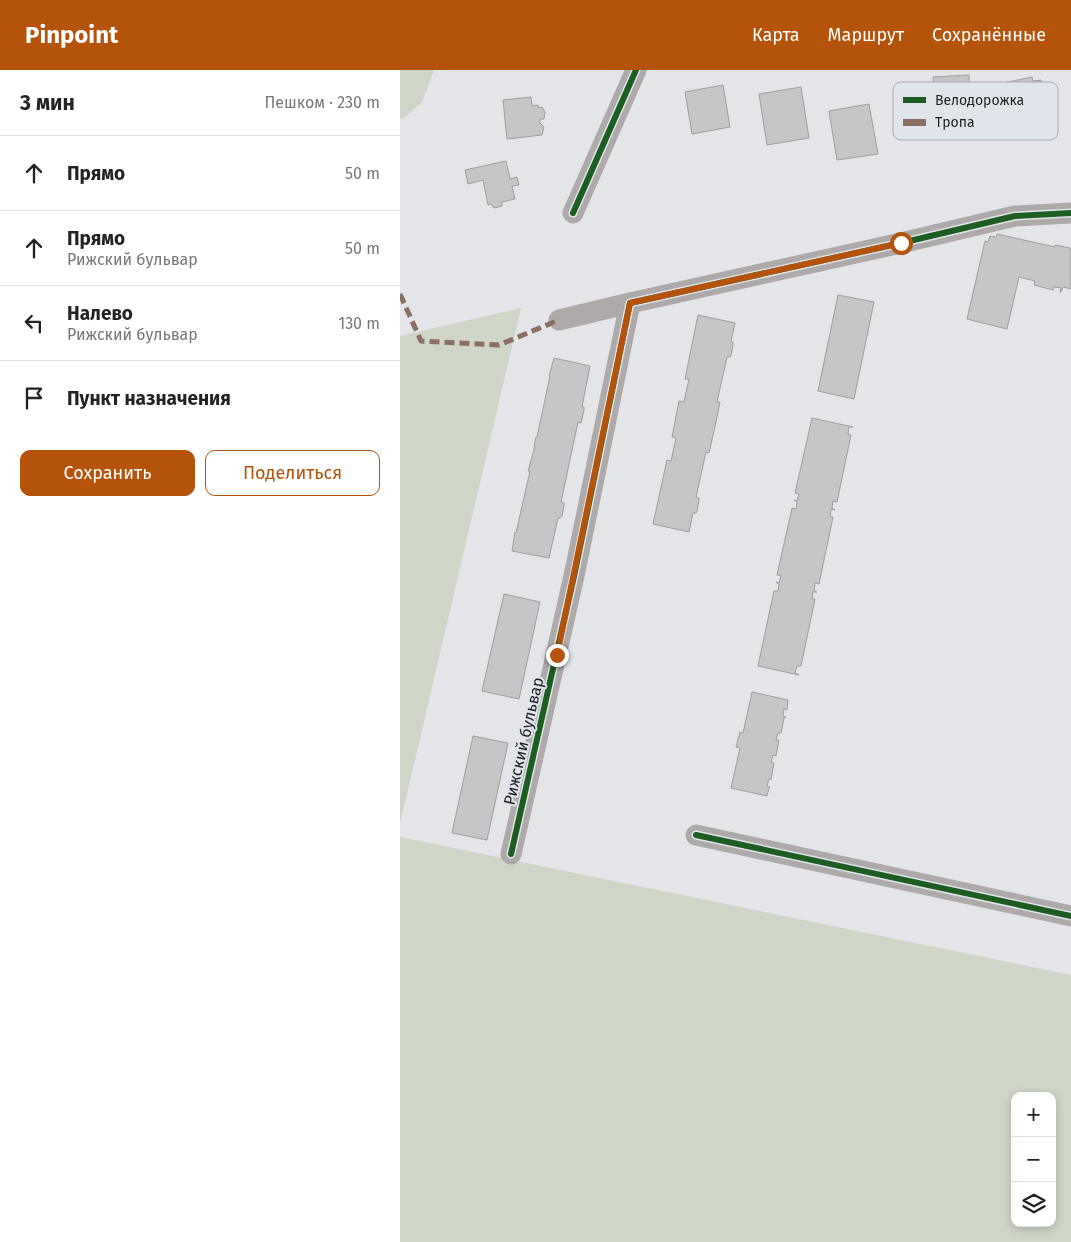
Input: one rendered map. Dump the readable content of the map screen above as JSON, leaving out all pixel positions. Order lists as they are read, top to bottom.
{
  "streets": {
    "street": ["Рижский бульвар"]
  },
  "legend": ["Велодорожка", "Тропа"],
  "page": {
    "header": "Pinpoint",
    "nav": ["Карта", "Маршрут", "Сохранённые"],
    "heading": ["3 мин", "Пешком · 230 m"],
    "list": [
      ["Прямо", "50 m"],
      ["Прямо", "Рижский бульвар", "50 m"],
      ["Налево", "Рижский бульвар", "130 m"],
      "Пункт назначения"
    ],
    "buttons": ["Сохранить", "Поделиться"],
    "map_buttons": ["+", "−"]
  }
}
